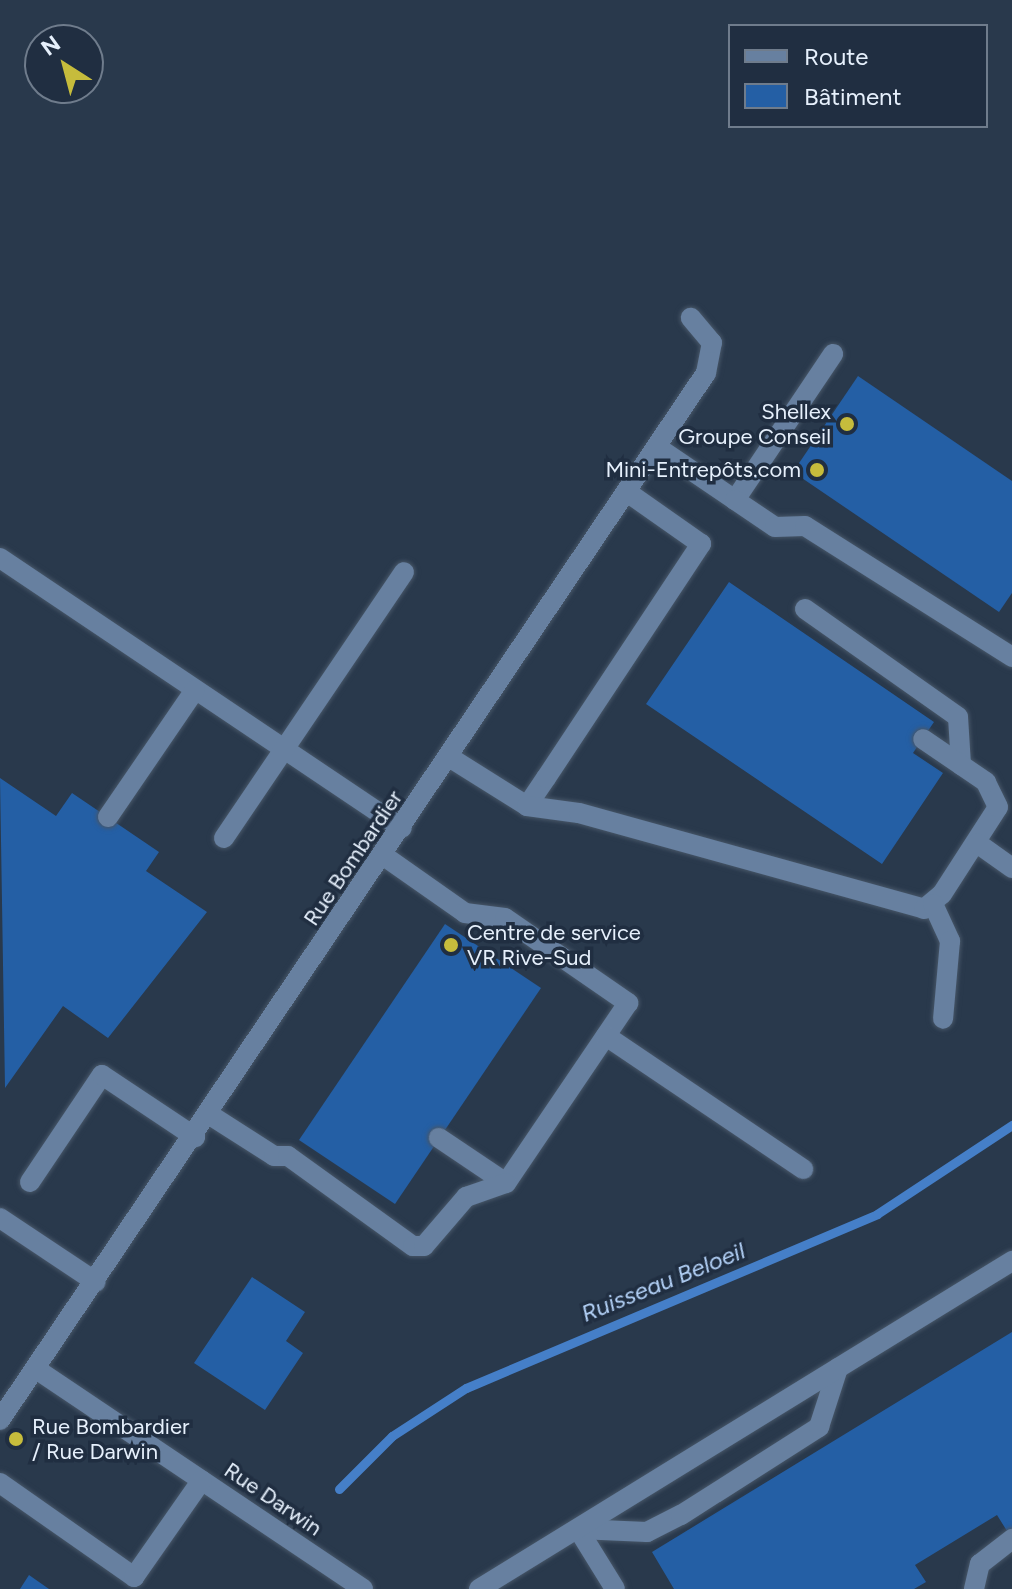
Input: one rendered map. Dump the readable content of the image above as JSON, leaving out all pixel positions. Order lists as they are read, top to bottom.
{
  "streets": {
    "street": ["Rue Bombardier", "Rue Darwin"]
  },
  "crossings": [
    ["Rue Bombardier", "Rue Darwin"]
  ],
  "water": ["Ruisseau Beloeil"],
  "places": [
    "Shellex Groupe Conseil",
    "Mini-Entrepôts.com",
    "Centre de service VR Rive-Sud",
    "Rue Bombardier / Rue Darwin"
  ],
  "legend": ["Route", "Bâtiment"],
  "north": "top left"
}
